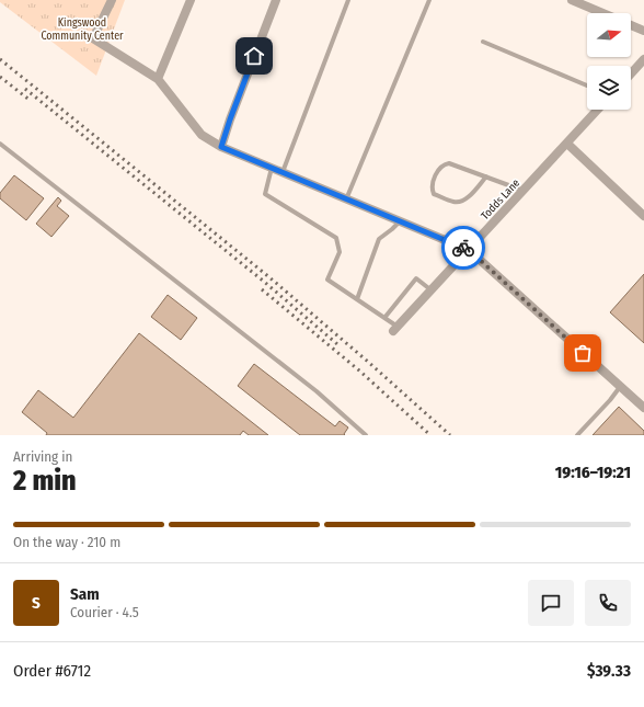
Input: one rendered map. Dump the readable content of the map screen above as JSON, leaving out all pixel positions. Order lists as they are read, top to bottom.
{
  "streets": {
    "street": ["Todds Lane"]
  },
  "parks": ["Kingswood Community Center"],
  "north": "right",
  "page": {
    "heading": ["2 min", "Arriving in", "19:16–19:21"],
    "panel": [
      "Sam",
      "Courier · 4.5",
      "Order #6712",
      "$39.33"
    ],
    "bar": "On the way · 210 m",
    "round": "S"
  }
}
